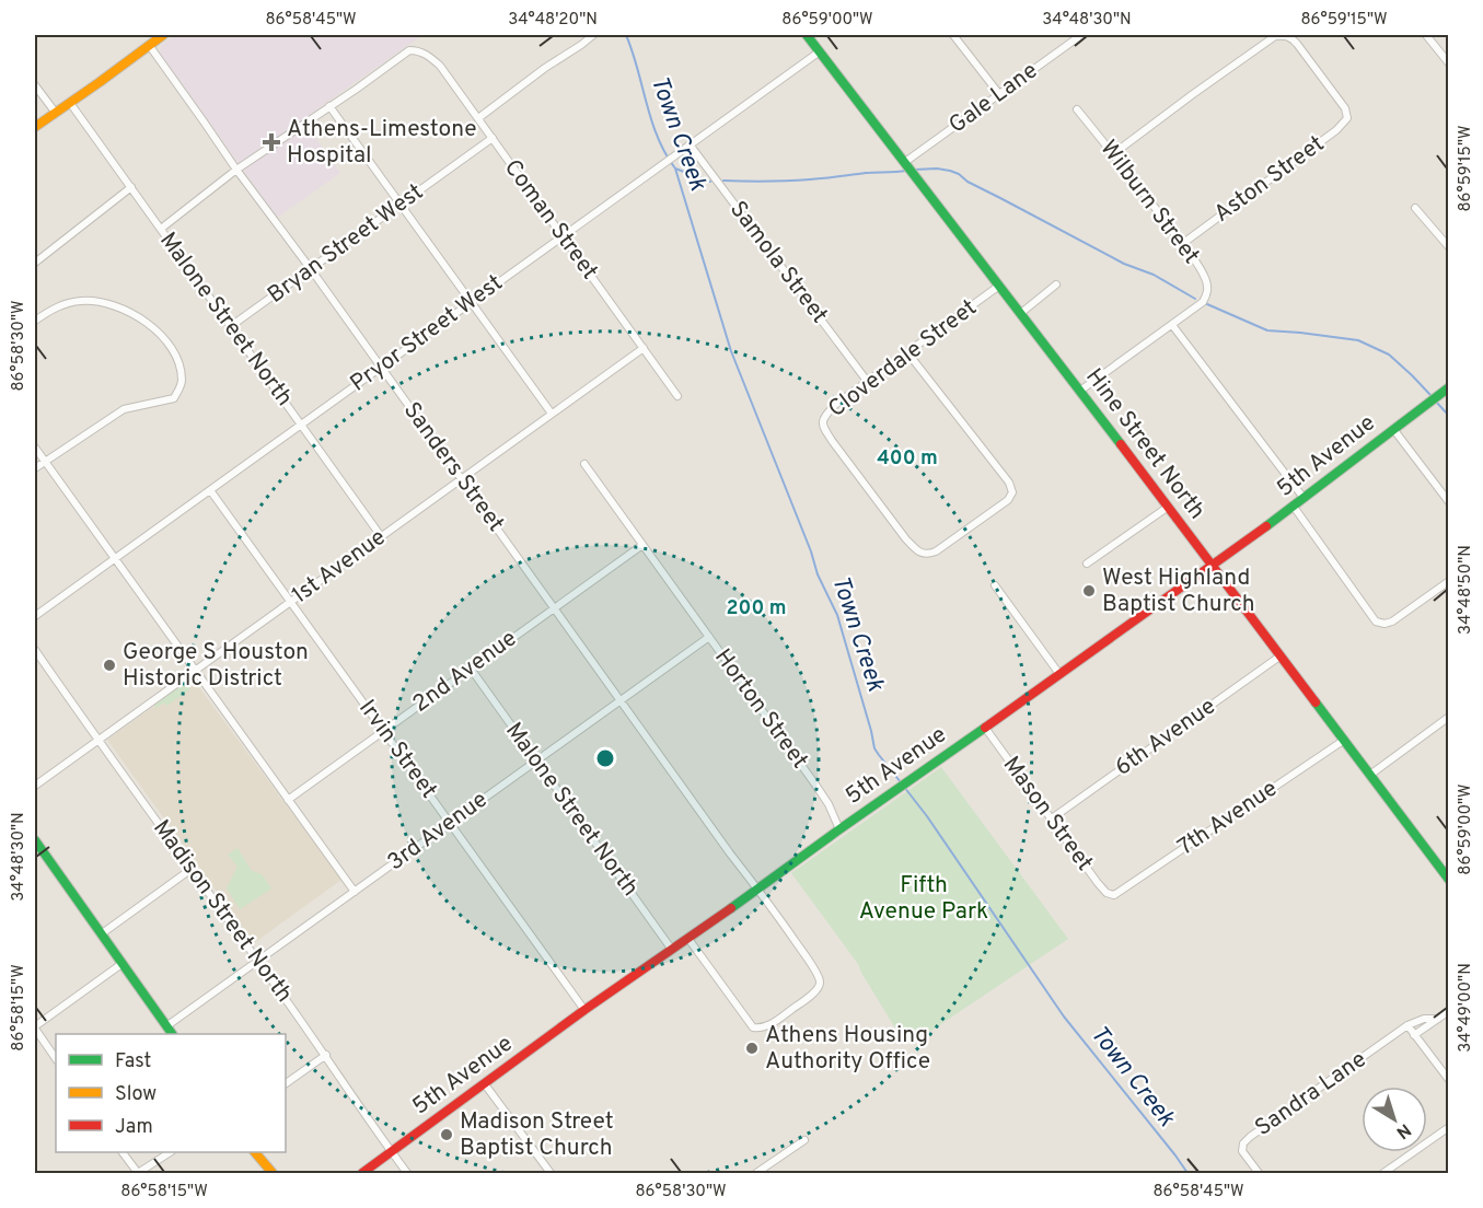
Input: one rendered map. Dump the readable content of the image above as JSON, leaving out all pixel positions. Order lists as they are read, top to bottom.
{
  "streets": {
    "street": [
      "Gale Lane",
      "Aston Street",
      "Wilburn Street",
      "Coman Street",
      "Bryan Street West",
      "Samola Street",
      "Malone Street North",
      "Pryor Street West",
      "Cloverdale Street",
      "Hine Street North",
      "5th Avenue",
      "Sanders Street",
      "1st Avenue",
      "2nd Avenue",
      "Horton Street",
      "6th Avenue",
      "Irvin Street",
      "Mason Street",
      "7th Avenue",
      "3rd Avenue",
      "Madison Street North",
      "Sandra Lane"
    ]
  },
  "crossings": [
    ["Gale Lane", "Hine Street North"],
    ["Aston Street", "Wilburn Street"],
    ["Coman Street", "Bryan Street West"],
    ["Coman Street", "Pryor Street West"],
    ["Coman Street", "1st Avenue"],
    ["Bryan Street West", "Malone Street North"],
    ["Bryan Street West", "Sanders Street"],
    ["Samola Street", "Pryor Street West"],
    ["Samola Street", "Cloverdale Street"],
    ["Malone Street North", "Pryor Street West"],
    ["Malone Street North", "5th Avenue"],
    ["Malone Street North", "1st Avenue"],
    ["Malone Street North", "2nd Avenue"],
    ["Malone Street North", "3rd Avenue"],
    ["Pryor Street West", "Hine Street North"],
    ["Pryor Street West", "Sanders Street"],
    ["Pryor Street West", "Irvin Street"],
    ["Cloverdale Street", "Hine Street North"],
    ["Hine Street North", "5th Avenue"],
    ["Hine Street North", "6th Avenue"],
    ["Hine Street North", "7th Avenue"],
    ["5th Avenue", "Sanders Street"],
    ["5th Avenue", "Horton Street"],
    ["5th Avenue", "Irvin Street"],
    ["5th Avenue", "Mason Street"],
    ["5th Avenue", "Madison Street North"],
    ["Sanders Street", "1st Avenue"],
    ["Sanders Street", "2nd Avenue"],
    ["Sanders Street", "3rd Avenue"],
    ["1st Avenue", "Irvin Street"],
    ["1st Avenue", "Madison Street North"],
    ["2nd Avenue", "Horton Street"],
    ["2nd Avenue", "Irvin Street"],
    ["Horton Street", "3rd Avenue"],
    ["6th Avenue", "Mason Street"],
    ["Irvin Street", "3rd Avenue"],
    ["Mason Street", "7th Avenue"],
    ["3rd Avenue", "Madison Street North"]
  ],
  "water": ["Town Creek"],
  "parks": ["Fifth Avenue Park"],
  "places": {
    "health": ["Athens-Limestone Hospital"],
    "other": [
      "West Highland Baptist Church",
      "George S Houston Historic District",
      "Athens Housing Authority Office",
      "Madison Street Baptist Church"
    ]
  },
  "legend": ["Fast", "Slow", "Jam"],
  "north": "bottom right",
  "coordinates": [
    "86°58'45\"W",
    "34°48'20\"N",
    "86°59'00\"W",
    "34°48'30\"N",
    "86°59'15\"W",
    "86°58'30\"W",
    "34°48'50\"N",
    "86°58'15\"W",
    "34°49'00\"N"
  ],
  "rings": ["400 m", "200 m"]
}
